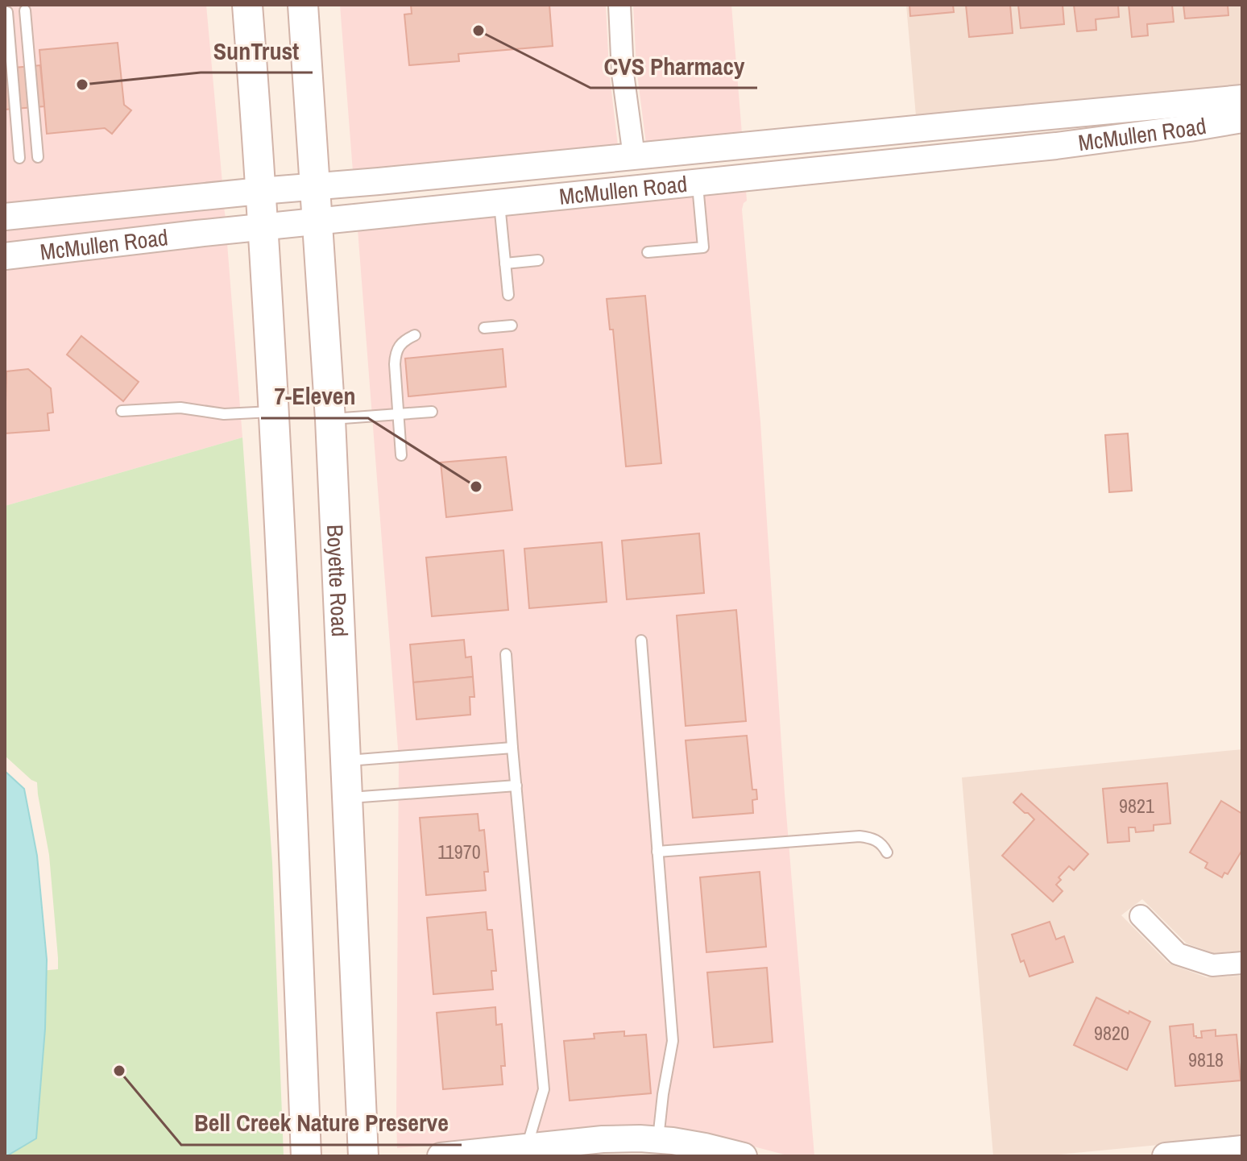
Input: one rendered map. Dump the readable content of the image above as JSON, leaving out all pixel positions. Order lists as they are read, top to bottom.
{
  "streets": {
    "main road": ["Boyette Road"],
    "street": ["McMullen Road"]
  },
  "crossings": [
    ["McMullen Road", "Boyette Road"]
  ],
  "places": [
    "CVS Pharmacy",
    "SunTrust",
    "7-Eleven",
    "Bell Creek Nature Preserve"
  ],
  "house_numbers": [
    "9821",
    "11970",
    "9820",
    "9818"
  ]
}
